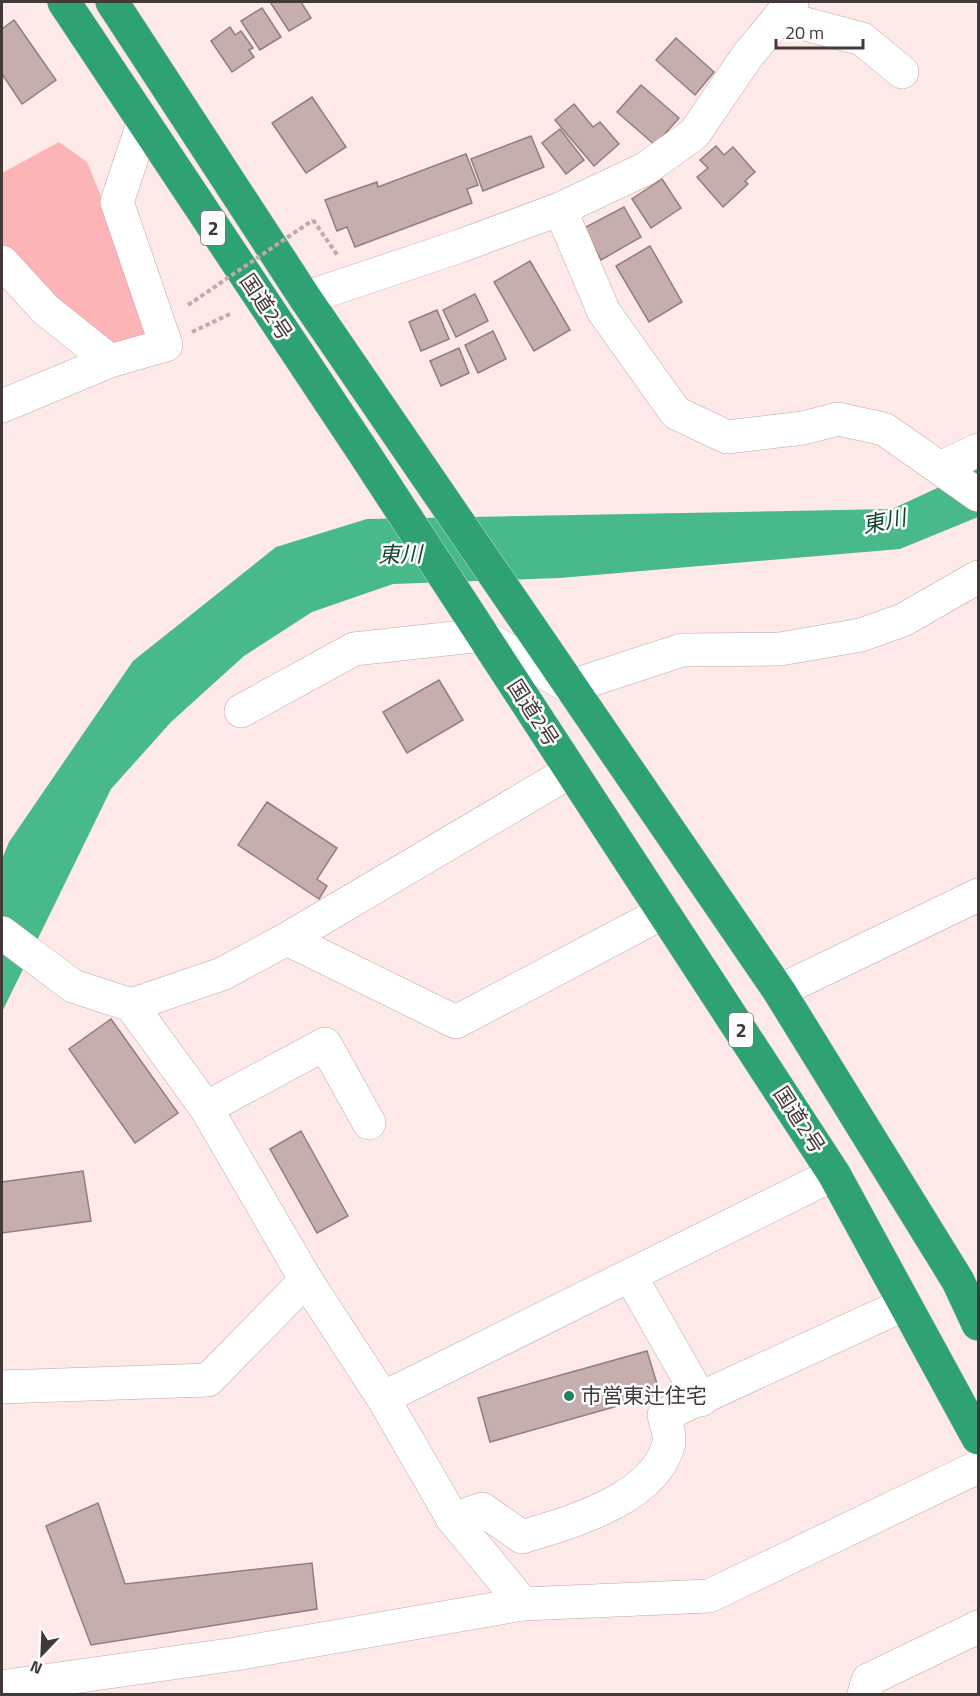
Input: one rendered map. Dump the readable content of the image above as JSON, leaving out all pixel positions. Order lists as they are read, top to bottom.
{
  "streets": {
    "highway": ["2", "国道2号"]
  },
  "crossings": [
    ["2", "国道2号"]
  ],
  "water": ["東川"],
  "places": ["市営東辻住宅"],
  "scale_bar": "20 m",
  "north": "bottom left"
}
